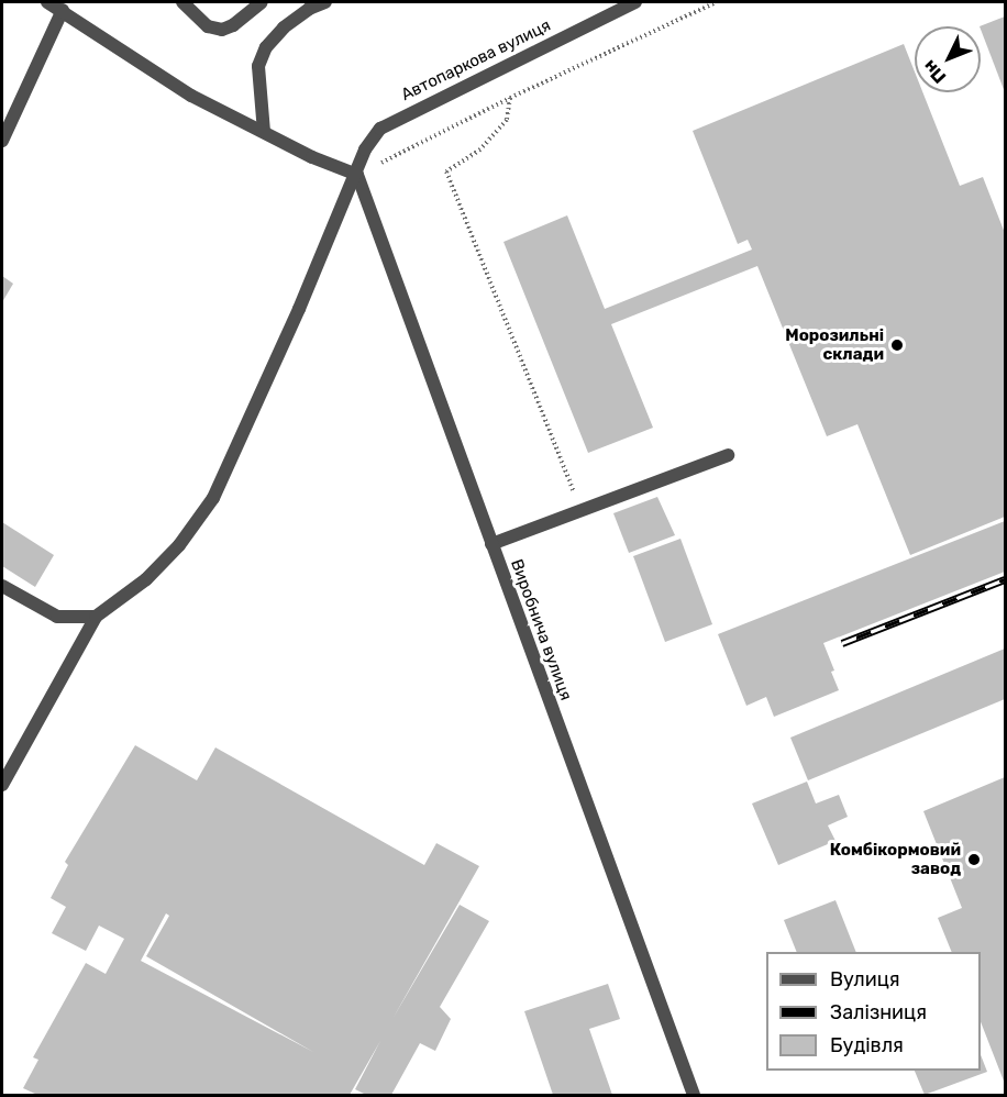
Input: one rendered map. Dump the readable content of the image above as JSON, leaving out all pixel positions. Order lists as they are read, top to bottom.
{
  "streets": {
    "street": ["Автопаркова вулиця", "Виробнича вулиця"]
  },
  "crossings": [
    ["Автопаркова вулиця", "Виробнича вулиця"]
  ],
  "places": ["Морозильні склади", "Комбікормовий завод"],
  "legend": ["Вулиця", "Залізниця", "Будівля"],
  "north": "bottom left"
}
